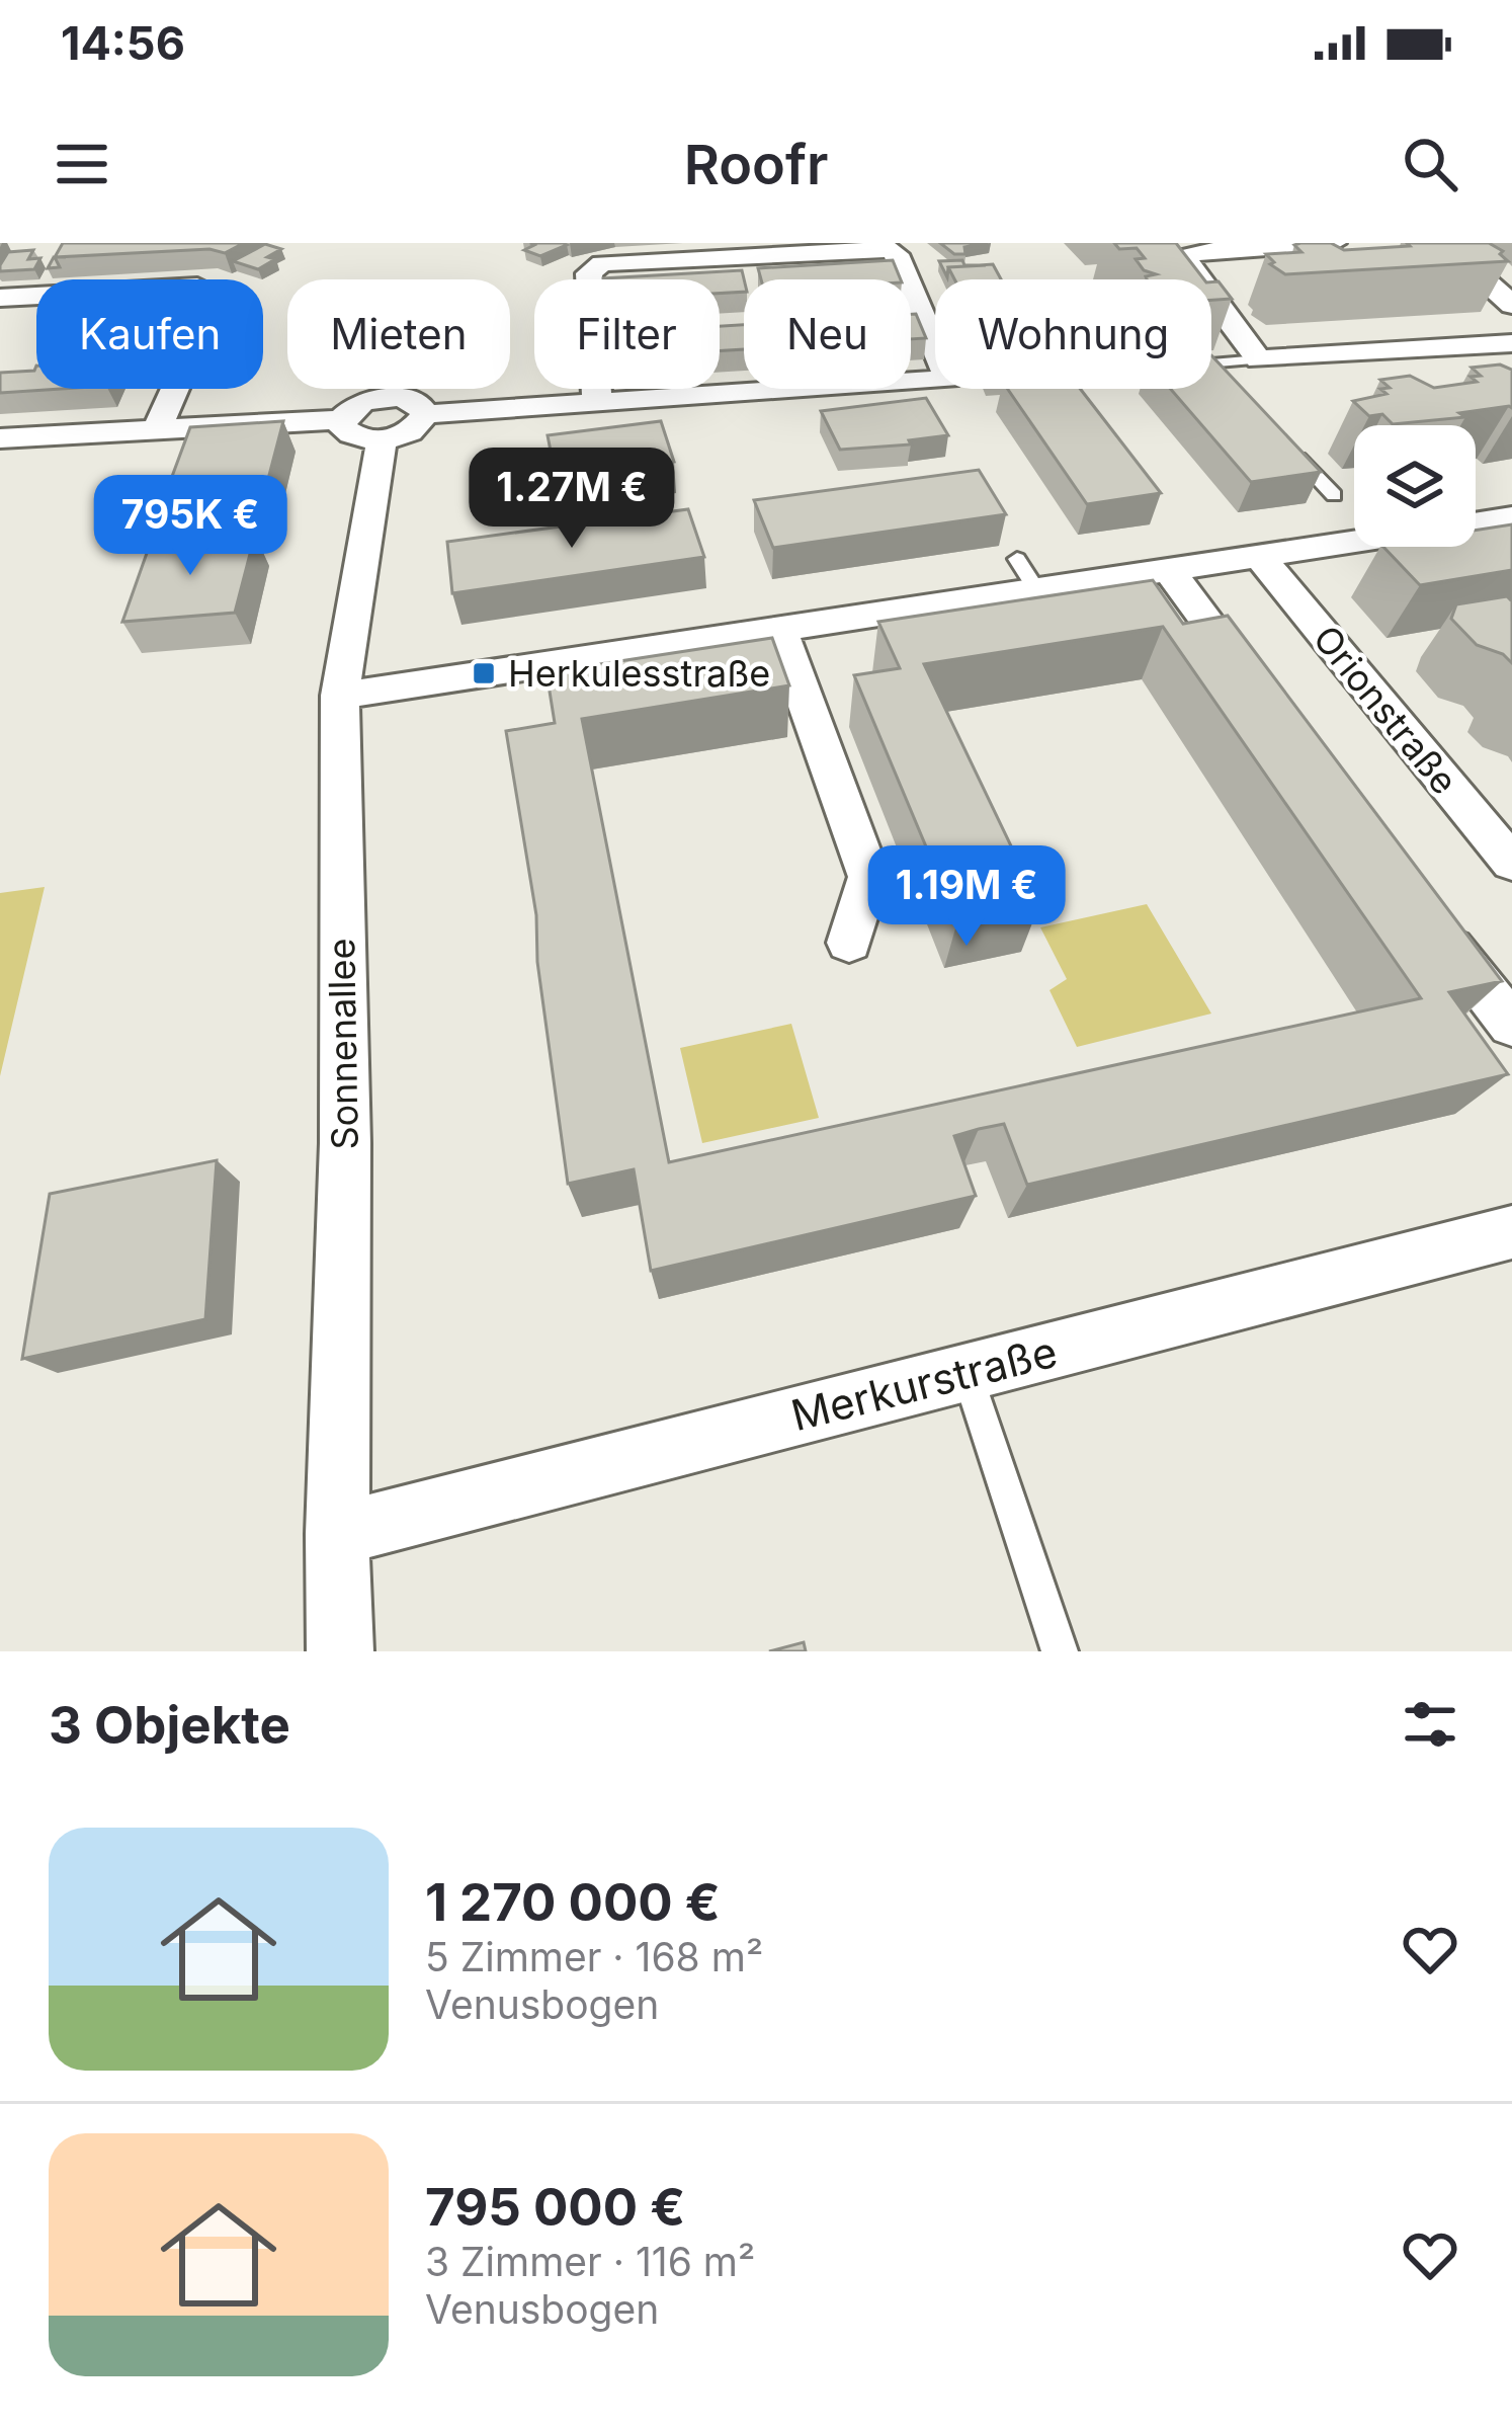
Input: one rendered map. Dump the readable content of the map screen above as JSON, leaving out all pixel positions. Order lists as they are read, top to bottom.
{
  "streets": {
    "street": ["Orionstraße", "Sonnenallee", "Merkurstraße"]
  },
  "crossings": [
    ["Sonnenallee", "Merkurstraße"]
  ],
  "places": {
    "transit": ["Herkulesstraße"]
  },
  "page": {
    "status": "14:56",
    "header": "Roofr",
    "chip": [
      "Kaufen",
      "Mieten",
      "Filter",
      "Neu",
      "Wohnung"
    ],
    "price": ["1.27M €", "795K €", "1.19M €"],
    "heading": "3 Objekte",
    "list": [
      {
        "name": "1 270 000 €",
        "note": "5 Zimmer · 168 m² · Venusbogen"
      },
      {
        "name": "795 000 €",
        "note": "3 Zimmer · 116 m² · Venusbogen"
      }
    ]
  }
}
